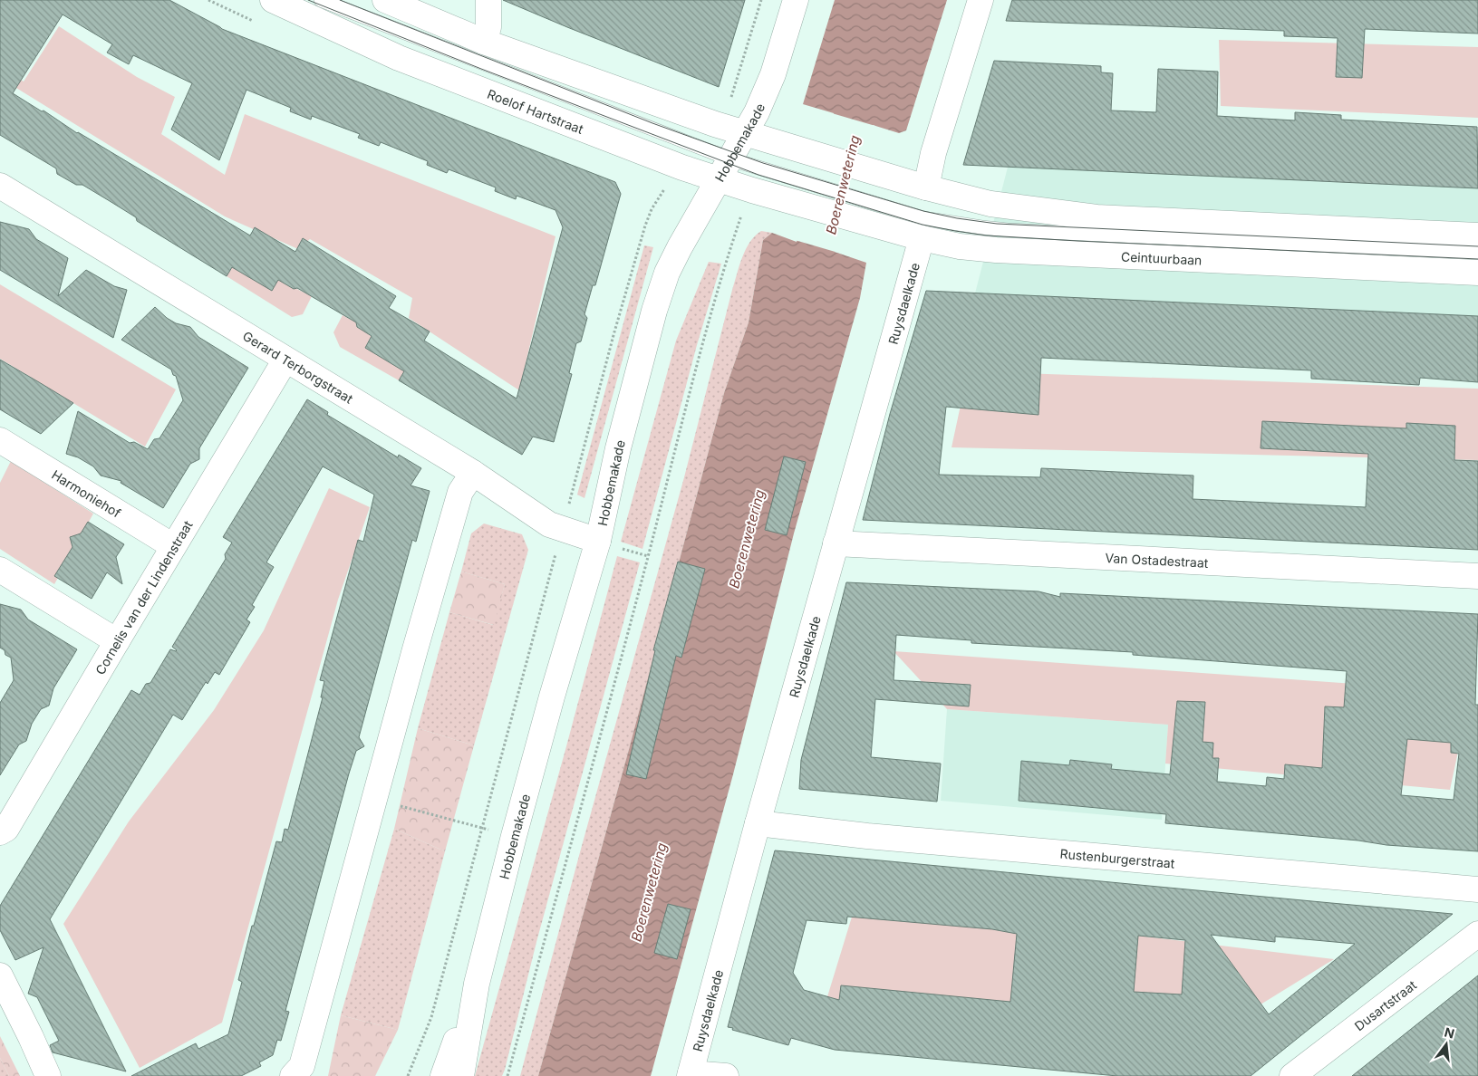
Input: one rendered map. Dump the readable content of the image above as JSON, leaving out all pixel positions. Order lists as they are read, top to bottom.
{
  "streets": {
    "street": [
      "Roelof Hartstraat",
      "Hobbemakade",
      "Ceintuurbaan",
      "Ruysdaelkade",
      "Gerard Terborgstraat",
      "Harmoniehof",
      "Van Ostadestraat",
      "Cornelis van der Lindenstraat",
      "Rustenburgerstraat",
      "Dusartstraat"
    ]
  },
  "crossings": [
    ["Roelof Hartstraat", "Hobbemakade"],
    ["Roelof Hartstraat", "Ceintuurbaan"],
    ["Hobbemakade", "Gerard Terborgstraat"],
    ["Ceintuurbaan", "Ruysdaelkade"],
    ["Ruysdaelkade", "Van Ostadestraat"],
    ["Ruysdaelkade", "Rustenburgerstraat"],
    ["Gerard Terborgstraat", "Cornelis van der Lindenstraat"],
    ["Harmoniehof", "Cornelis van der Lindenstraat"]
  ],
  "water": ["Boerenwetering"],
  "north": "top"
}
